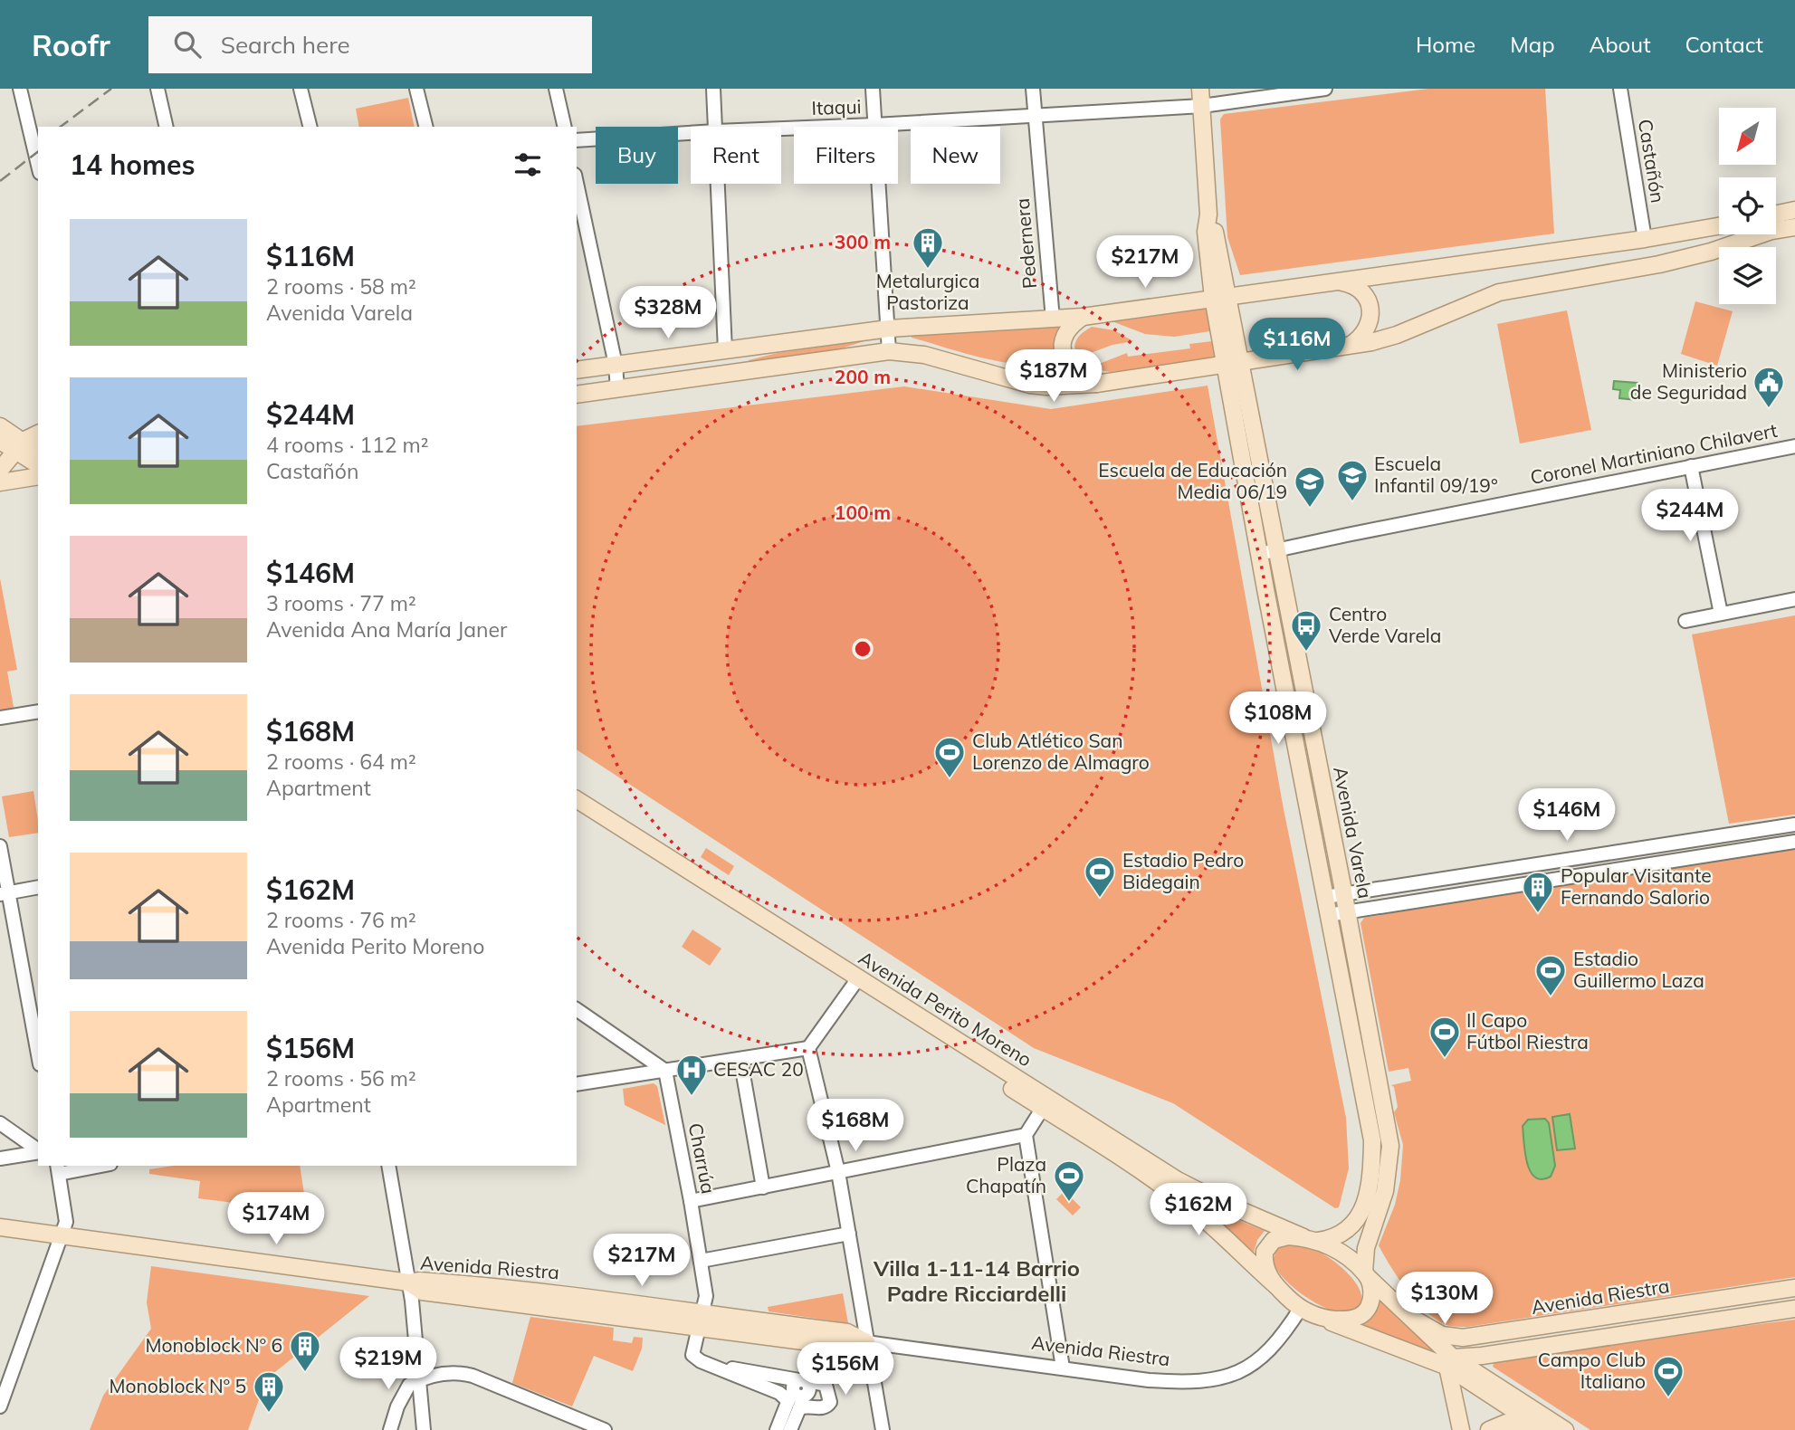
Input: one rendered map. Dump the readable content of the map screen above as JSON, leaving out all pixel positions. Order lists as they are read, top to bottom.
{
  "streets": {
    "main road": ["Avenida Varela", "Avenida Perito Moreno", "Avenida Riestra"],
    "street": [
      "Itaqui",
      "Castañón",
      "Pedernera",
      "Coronel Martiniano Chilavert",
      "Charrúa"
    ]
  },
  "crossings": [
    ["Itaqui", "Pedernera"],
    ["Itaqui", "Avenida Varela"],
    ["Coronel Martiniano Chilavert", "Avenida Varela"],
    ["Avenida Varela", "Avenida Perito Moreno"],
    ["Avenida Varela", "Avenida Riestra"],
    ["Avenida Perito Moreno", "Avenida Riestra"],
    ["Charrúa", "Avenida Riestra"]
  ],
  "districts": ["Villa 1-11-14 Barrio Padre Ricciardelli"],
  "places": {
    "building": [
      "Metalurgica Pastoriza",
      "Popular Visitante Fernando Salorio",
      "Monoblock Nº 6",
      "Monoblock Nº 5"
    ],
    "public building": ["Ministerio de Seguridad"],
    "school or university": ["Escuela Infantil 09/19°", "Escuela de Educación Media 06/19"],
    "bus stop": ["Centro Verde Varela"],
    "sports": [
      "Club Atlético San Lorenzo de Almagro",
      "Estadio Pedro Bidegain",
      "Estadio Guillermo Laza",
      "Il Capo Fútbol Riestra",
      "Plaza Chapatín",
      "Campo Club Italiano"
    ],
    "hospital": ["CESAC 20"]
  },
  "north": "bottom left",
  "page": {
    "header": "Roofr",
    "search": "Search here",
    "nav": [
      "Home",
      "Map",
      "About",
      "Contact"
    ],
    "chip": [
      "Buy",
      "Rent",
      "Filters",
      "New"
    ],
    "heading": "14 homes",
    "list": [
      {
        "name": "$116M",
        "note": "2 rooms · 58 m² · Avenida Varela"
      },
      {
        "name": "$244M",
        "note": "4 rooms · 112 m² · Castañón"
      },
      {
        "name": "$146M",
        "note": "3 rooms · 77 m² · Avenida Ana María Janer"
      },
      {
        "name": "$168M",
        "note": "2 rooms · 64 m² · Apartment"
      },
      {
        "name": "$162M",
        "note": "2 rooms · 76 m² · Avenida Perito Moreno"
      },
      {
        "name": "$156M",
        "note": "2 rooms · 56 m² · Apartment"
      }
    ],
    "price": [
      "$217M",
      "$328M",
      "$116M",
      "$187M",
      "$244M",
      "$108M",
      "$146M",
      "$168M",
      "$162M",
      "$174M",
      "$217M",
      "$130M",
      "$219M",
      "$156M"
    ]
  },
  "rings": ["300 m", "200 m", "100 m"]
}
